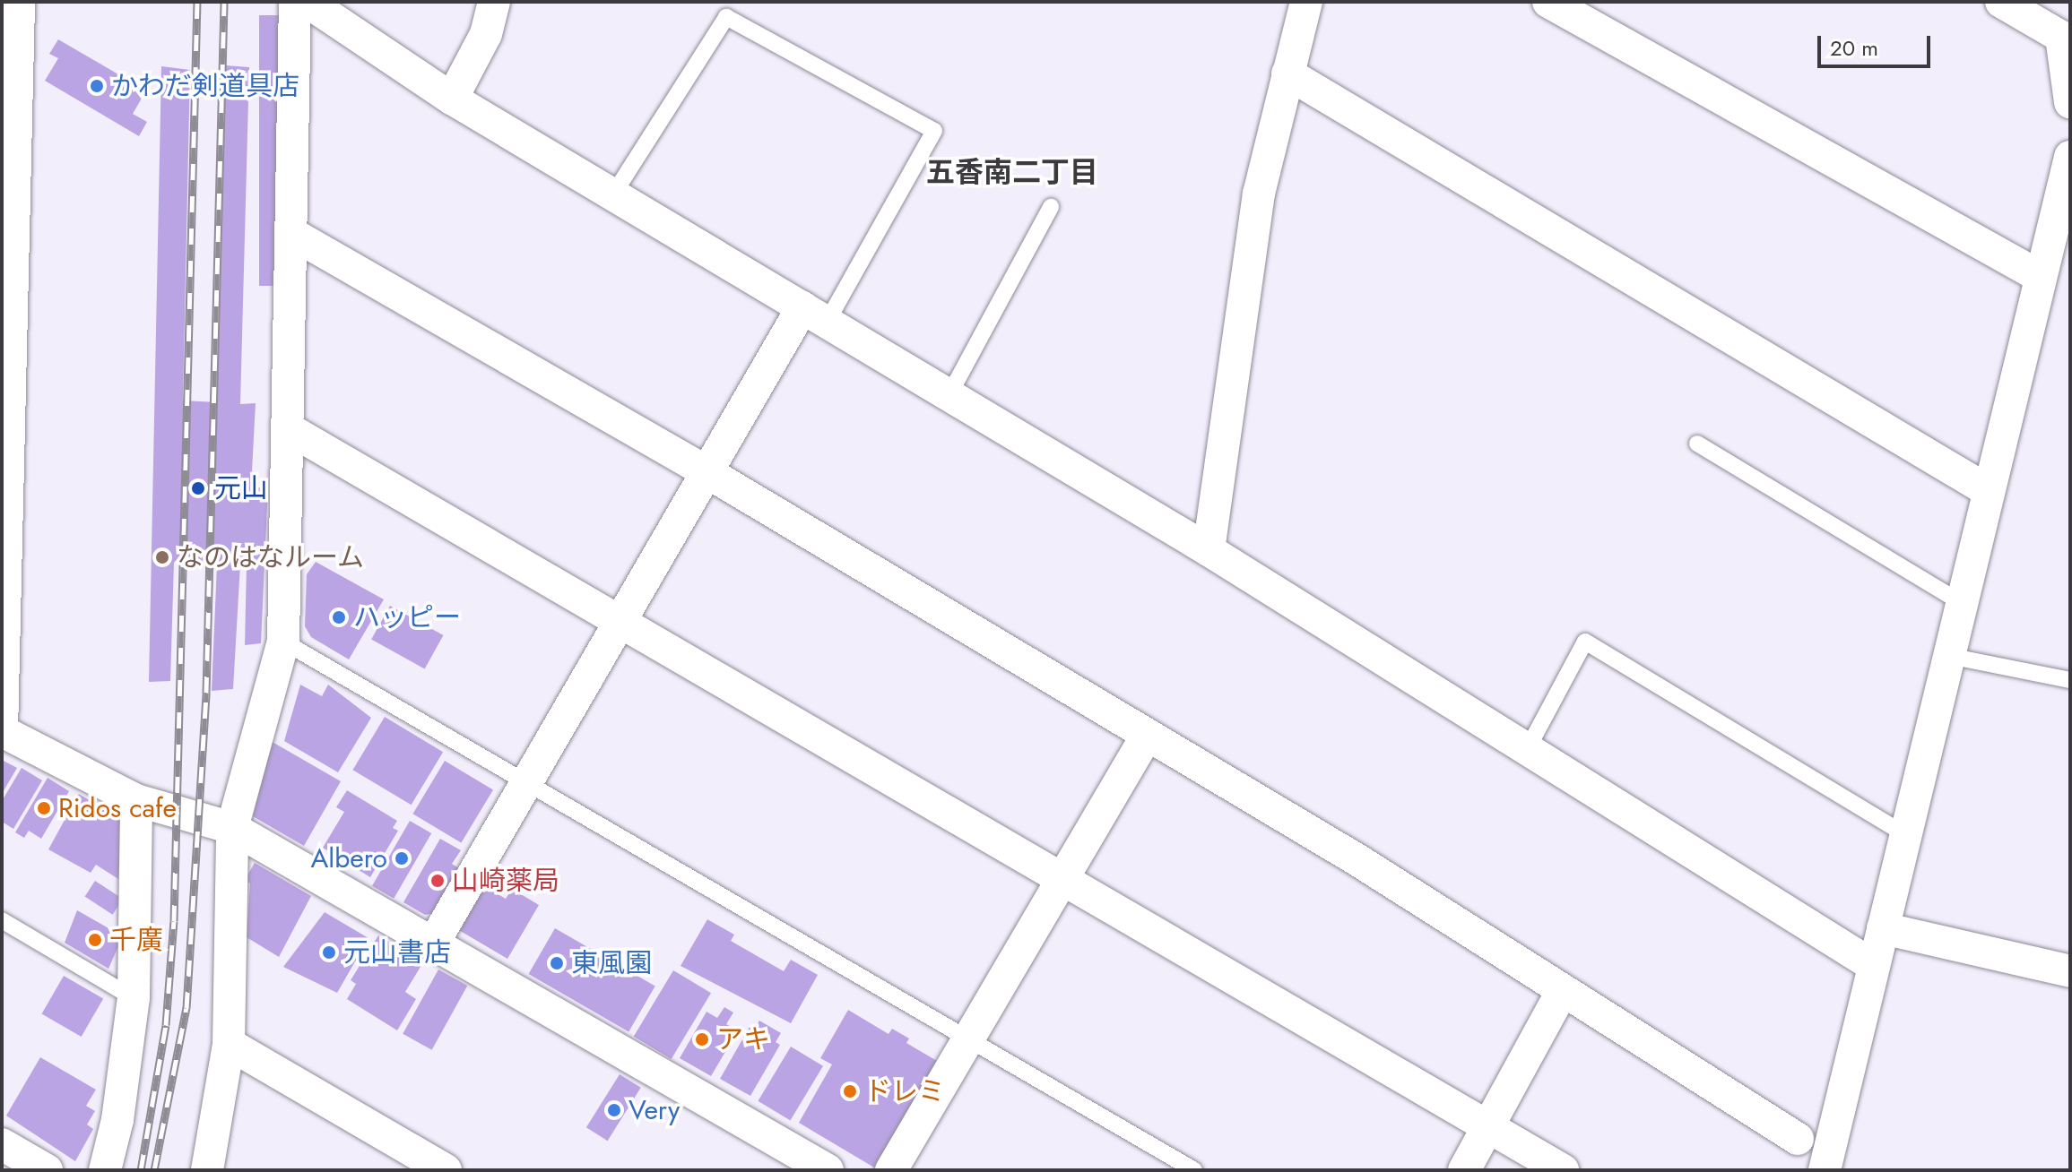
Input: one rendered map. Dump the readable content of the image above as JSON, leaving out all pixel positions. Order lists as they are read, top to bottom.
{
  "districts": ["五香南二丁目"],
  "places": [
    "かわだ剣道具店",
    "元山",
    "なのはなルーム",
    "ハッピー",
    "Ridos cafe",
    "Albero",
    "山崎薬局",
    "千廣",
    "元山書店",
    "東風園",
    "アキ",
    "ドレミ",
    "Very"
  ],
  "scale_bar": "20 m"
}
